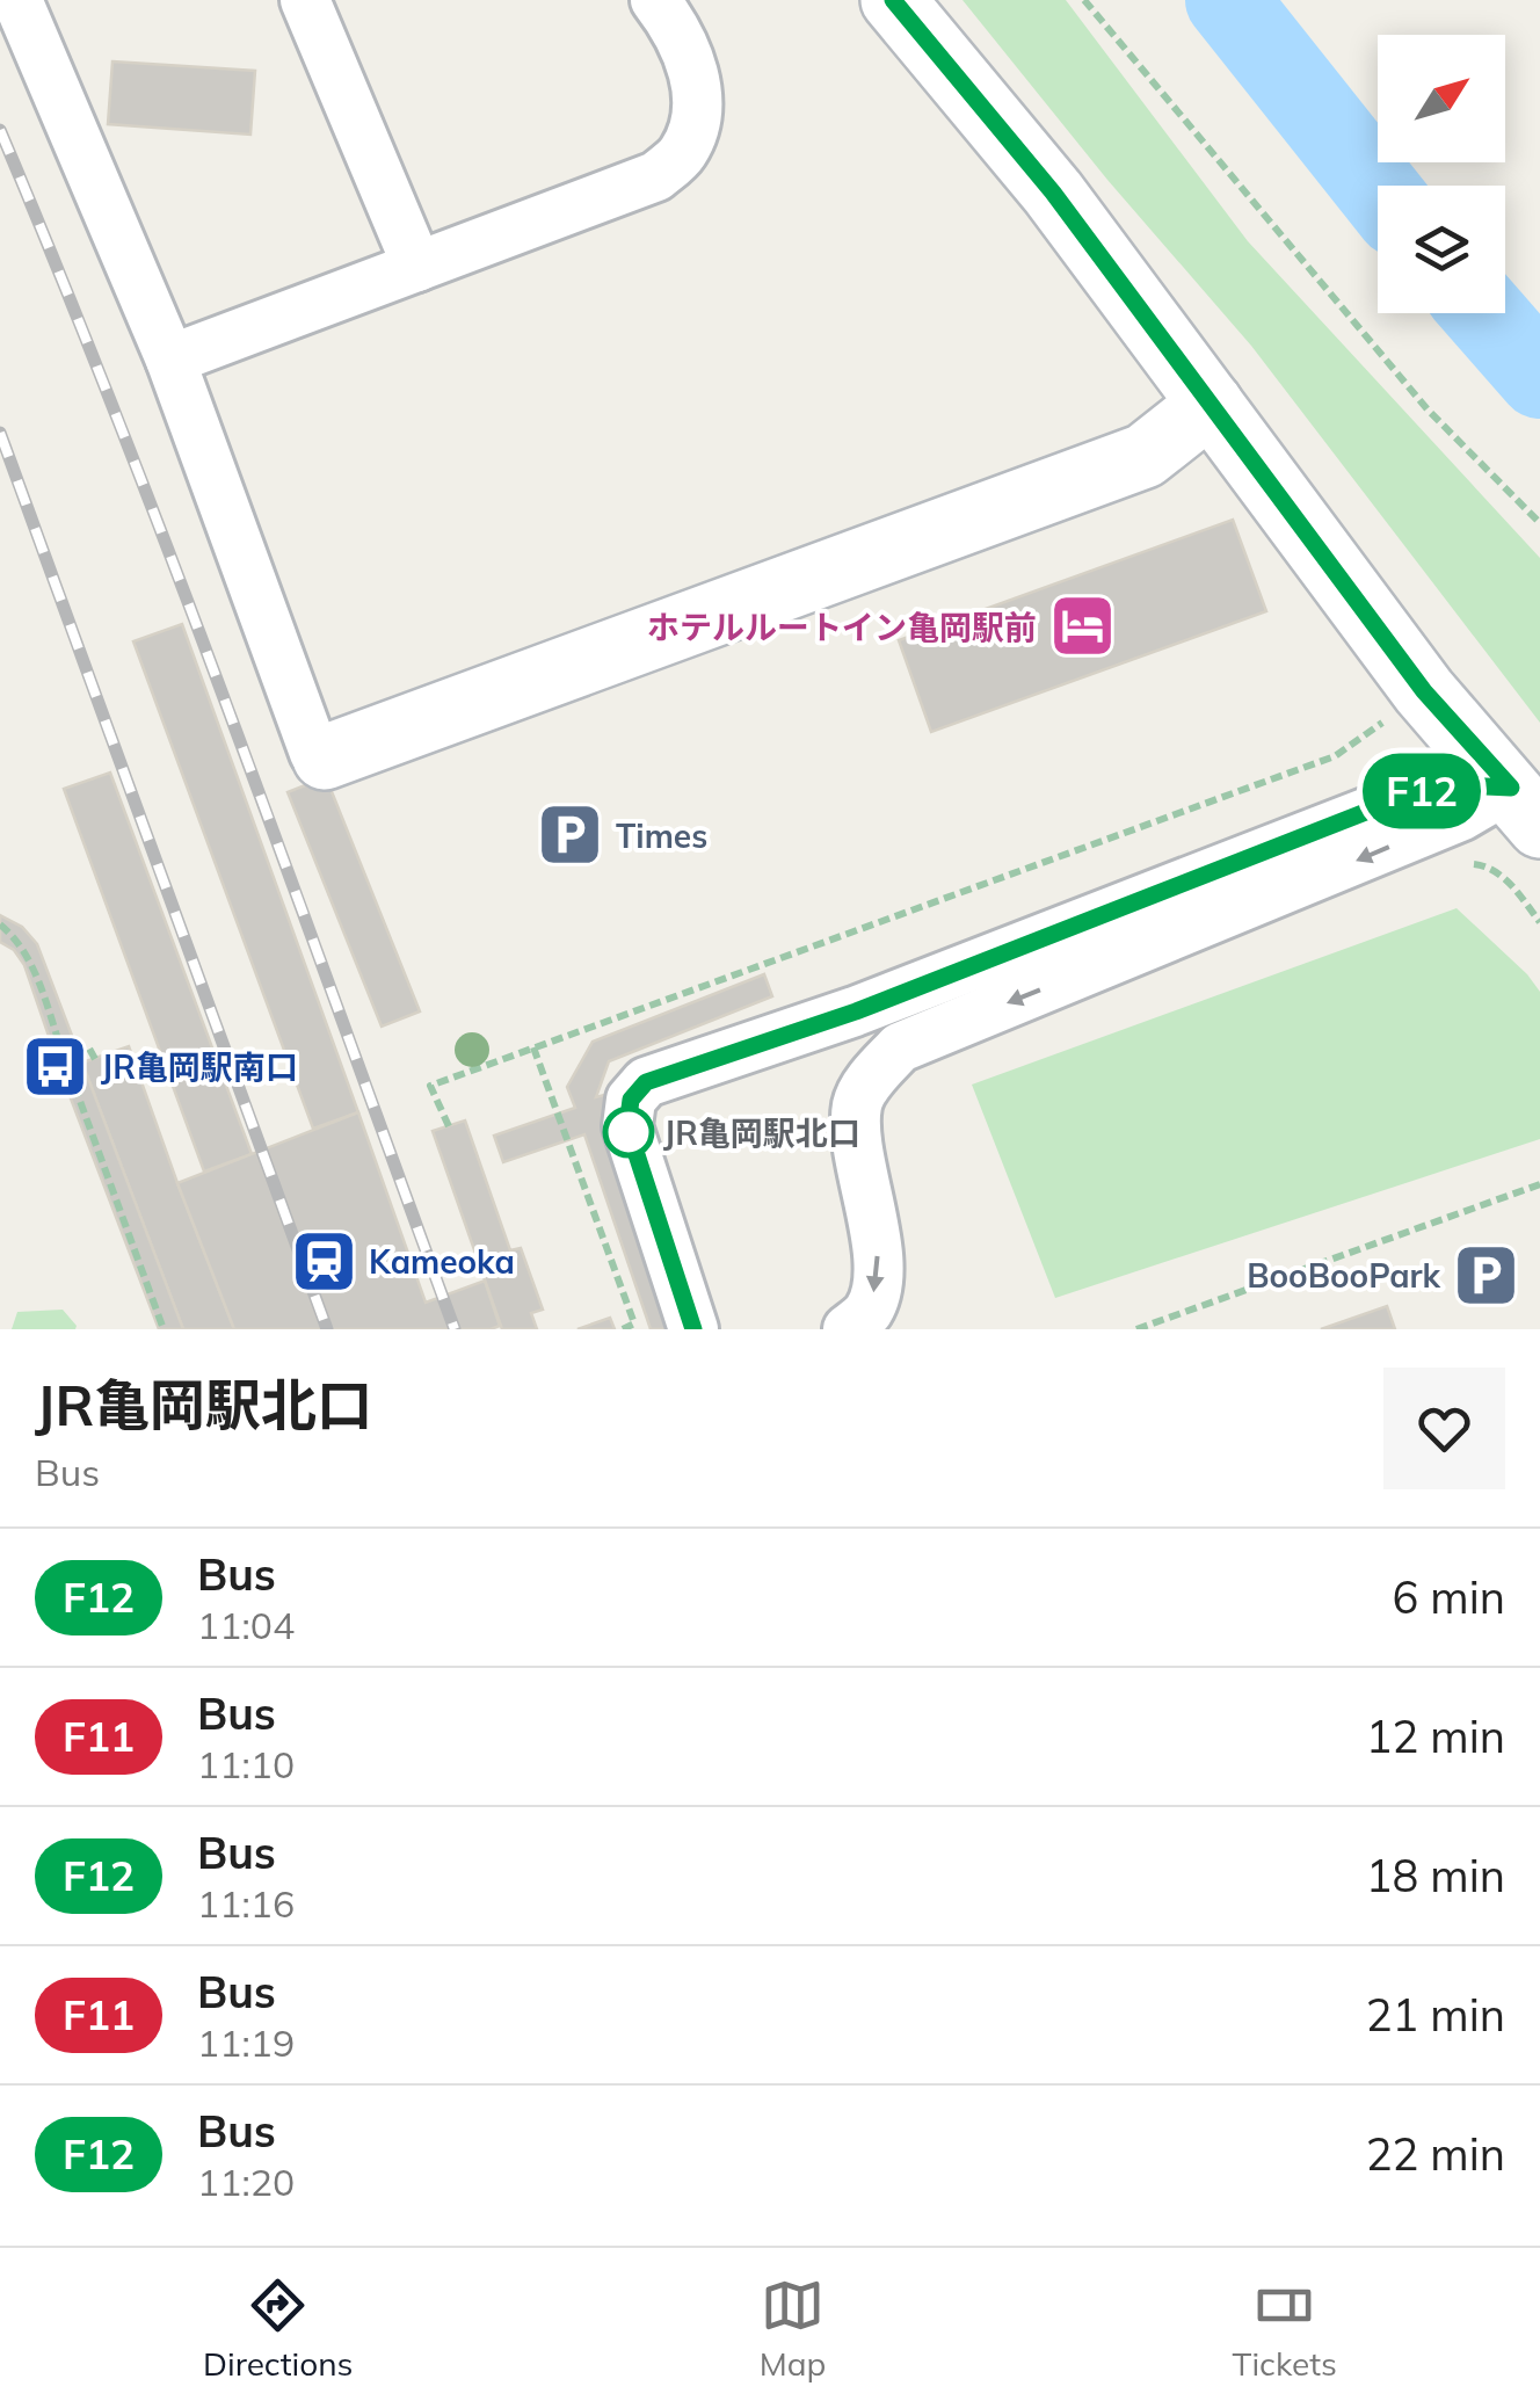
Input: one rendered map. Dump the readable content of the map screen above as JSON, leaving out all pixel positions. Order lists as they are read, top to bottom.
{
  "places": {
    "hotel": ["ホテルルートイン亀岡駅前"],
    "parking": ["Times", "BooBooPark"],
    "bus stop": ["JR亀岡駅南口"],
    "other": ["JR亀岡駅北口"],
    "station": ["Kameoka"]
  },
  "lines": ["bus line F12"],
  "north": "top right",
  "page": {
    "on_map": "F12",
    "heading": ["JR亀岡駅北口", "Bus"],
    "list": [
      {
        "mark": "F12",
        "name": "Bus",
        "note": "11:04",
        "value": "6 min"
      },
      {
        "mark": "F11",
        "name": "Bus",
        "note": "11:10",
        "value": "12 min"
      },
      {
        "mark": "F12",
        "name": "Bus",
        "note": "11:16",
        "value": "18 min"
      },
      {
        "mark": "F11",
        "name": "Bus",
        "note": "11:19",
        "value": "21 min"
      },
      {
        "mark": "F12",
        "name": "Bus",
        "note": "11:20",
        "value": "22 min"
      }
    ],
    "tabs": ["Directions", "Map", "Tickets"]
  }
}
